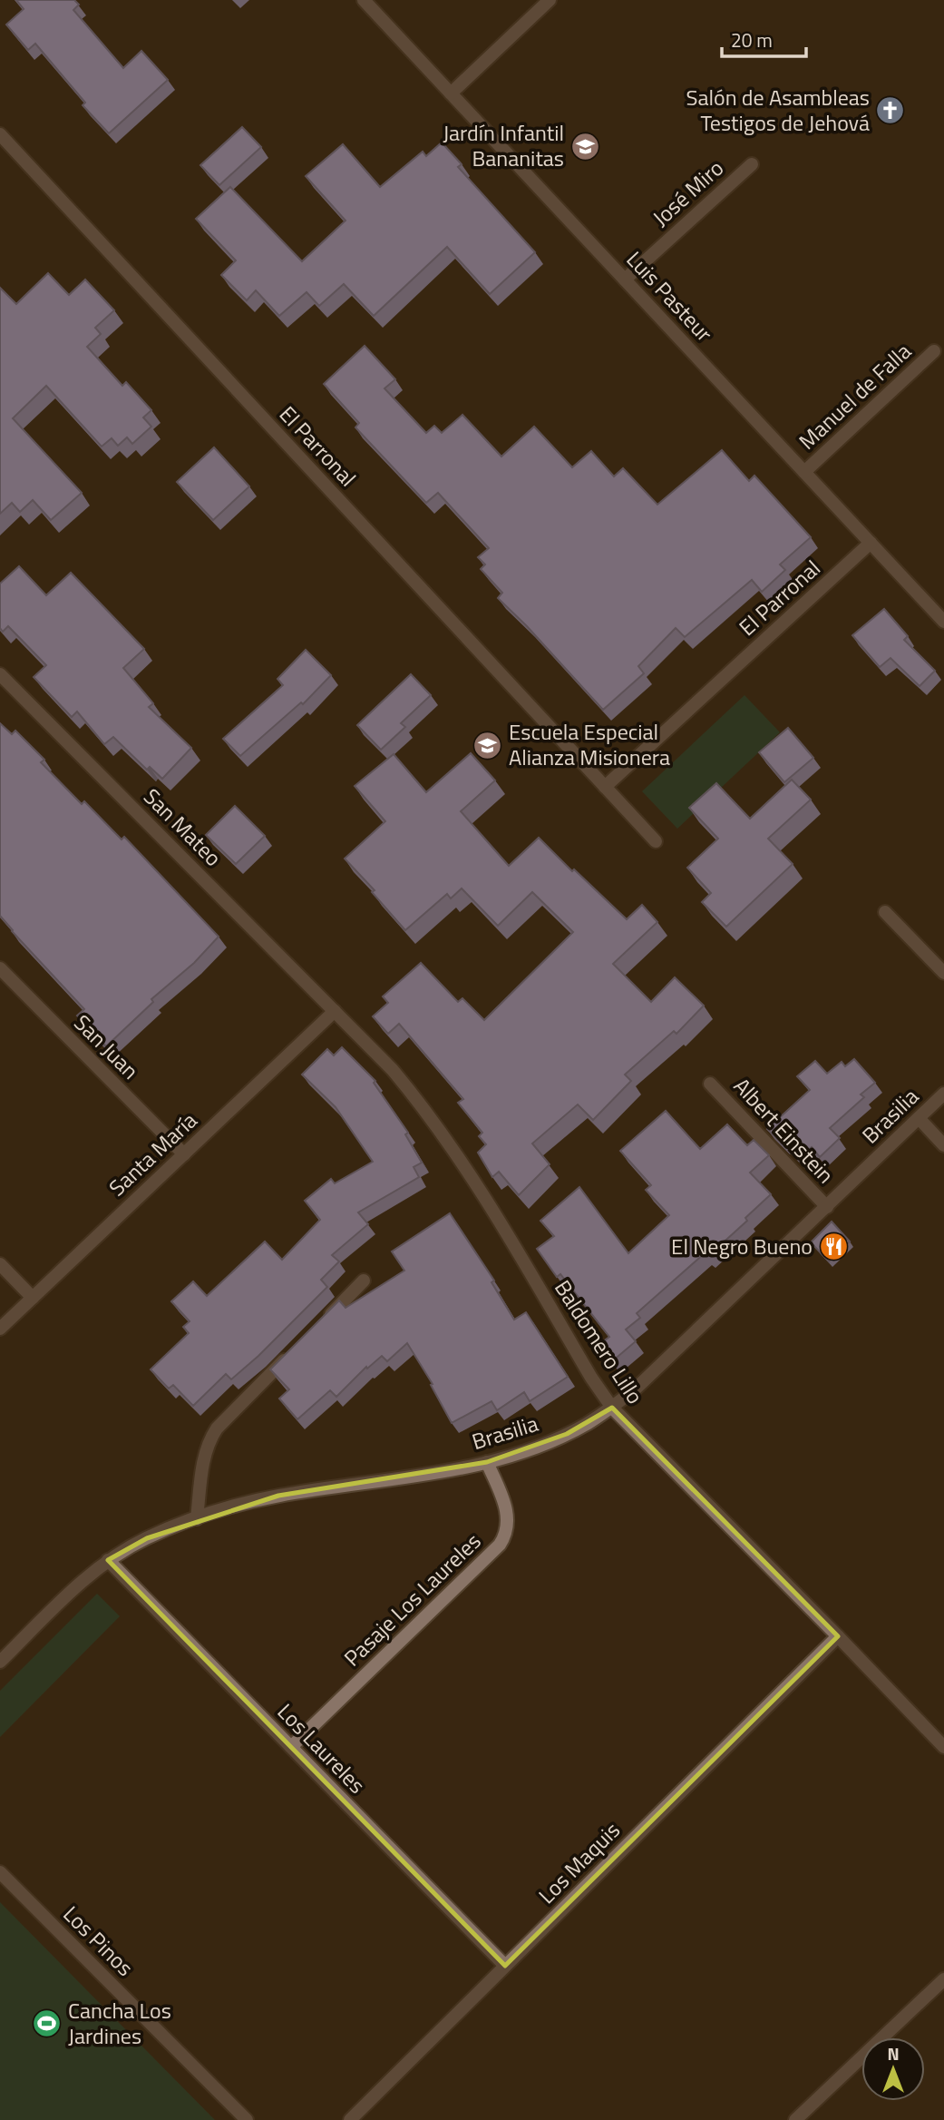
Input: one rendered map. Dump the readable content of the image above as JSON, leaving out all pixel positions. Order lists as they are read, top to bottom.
{
  "streets": {
    "street": [
      "José Miro",
      "Luis Pasteur",
      "Manuel de Falla",
      "El Parronal",
      "San Mateo",
      "San Juan",
      "Brasilia",
      "Albert Einstein",
      "Santa María",
      "Baldomero Lillo",
      "Pasaje Los Laureles",
      "Los Laureles",
      "Los Maquis",
      "Los Pinos"
    ]
  },
  "crossings": [
    ["José Miro", "Luis Pasteur"],
    ["Luis Pasteur", "Manuel de Falla"],
    ["Luis Pasteur", "El Parronal"],
    ["San Mateo", "Santa María"],
    ["San Mateo", "Baldomero Lillo"],
    ["San Juan", "Santa María"],
    ["Brasilia", "Albert Einstein"],
    ["Brasilia", "Baldomero Lillo"],
    ["Brasilia", "Pasaje Los Laureles"],
    ["Brasilia", "Los Laureles"],
    ["Santa María", "Baldomero Lillo"],
    ["Baldomero Lillo", "Los Maquis"],
    ["Pasaje Los Laureles", "Los Laureles"],
    ["Los Laureles", "Los Maquis"]
  ],
  "places": {
    "church": ["Salón de Asambleas Testigos de Jehová"],
    "school or university": ["Jardín Infantil Bananitas", "Escuela Especial Alianza Misionera"],
    "restaurant": ["El Negro Bueno"],
    "sports": ["Cancha Los Jardines"]
  },
  "scale_bar": "20 m",
  "north": "top"
}
